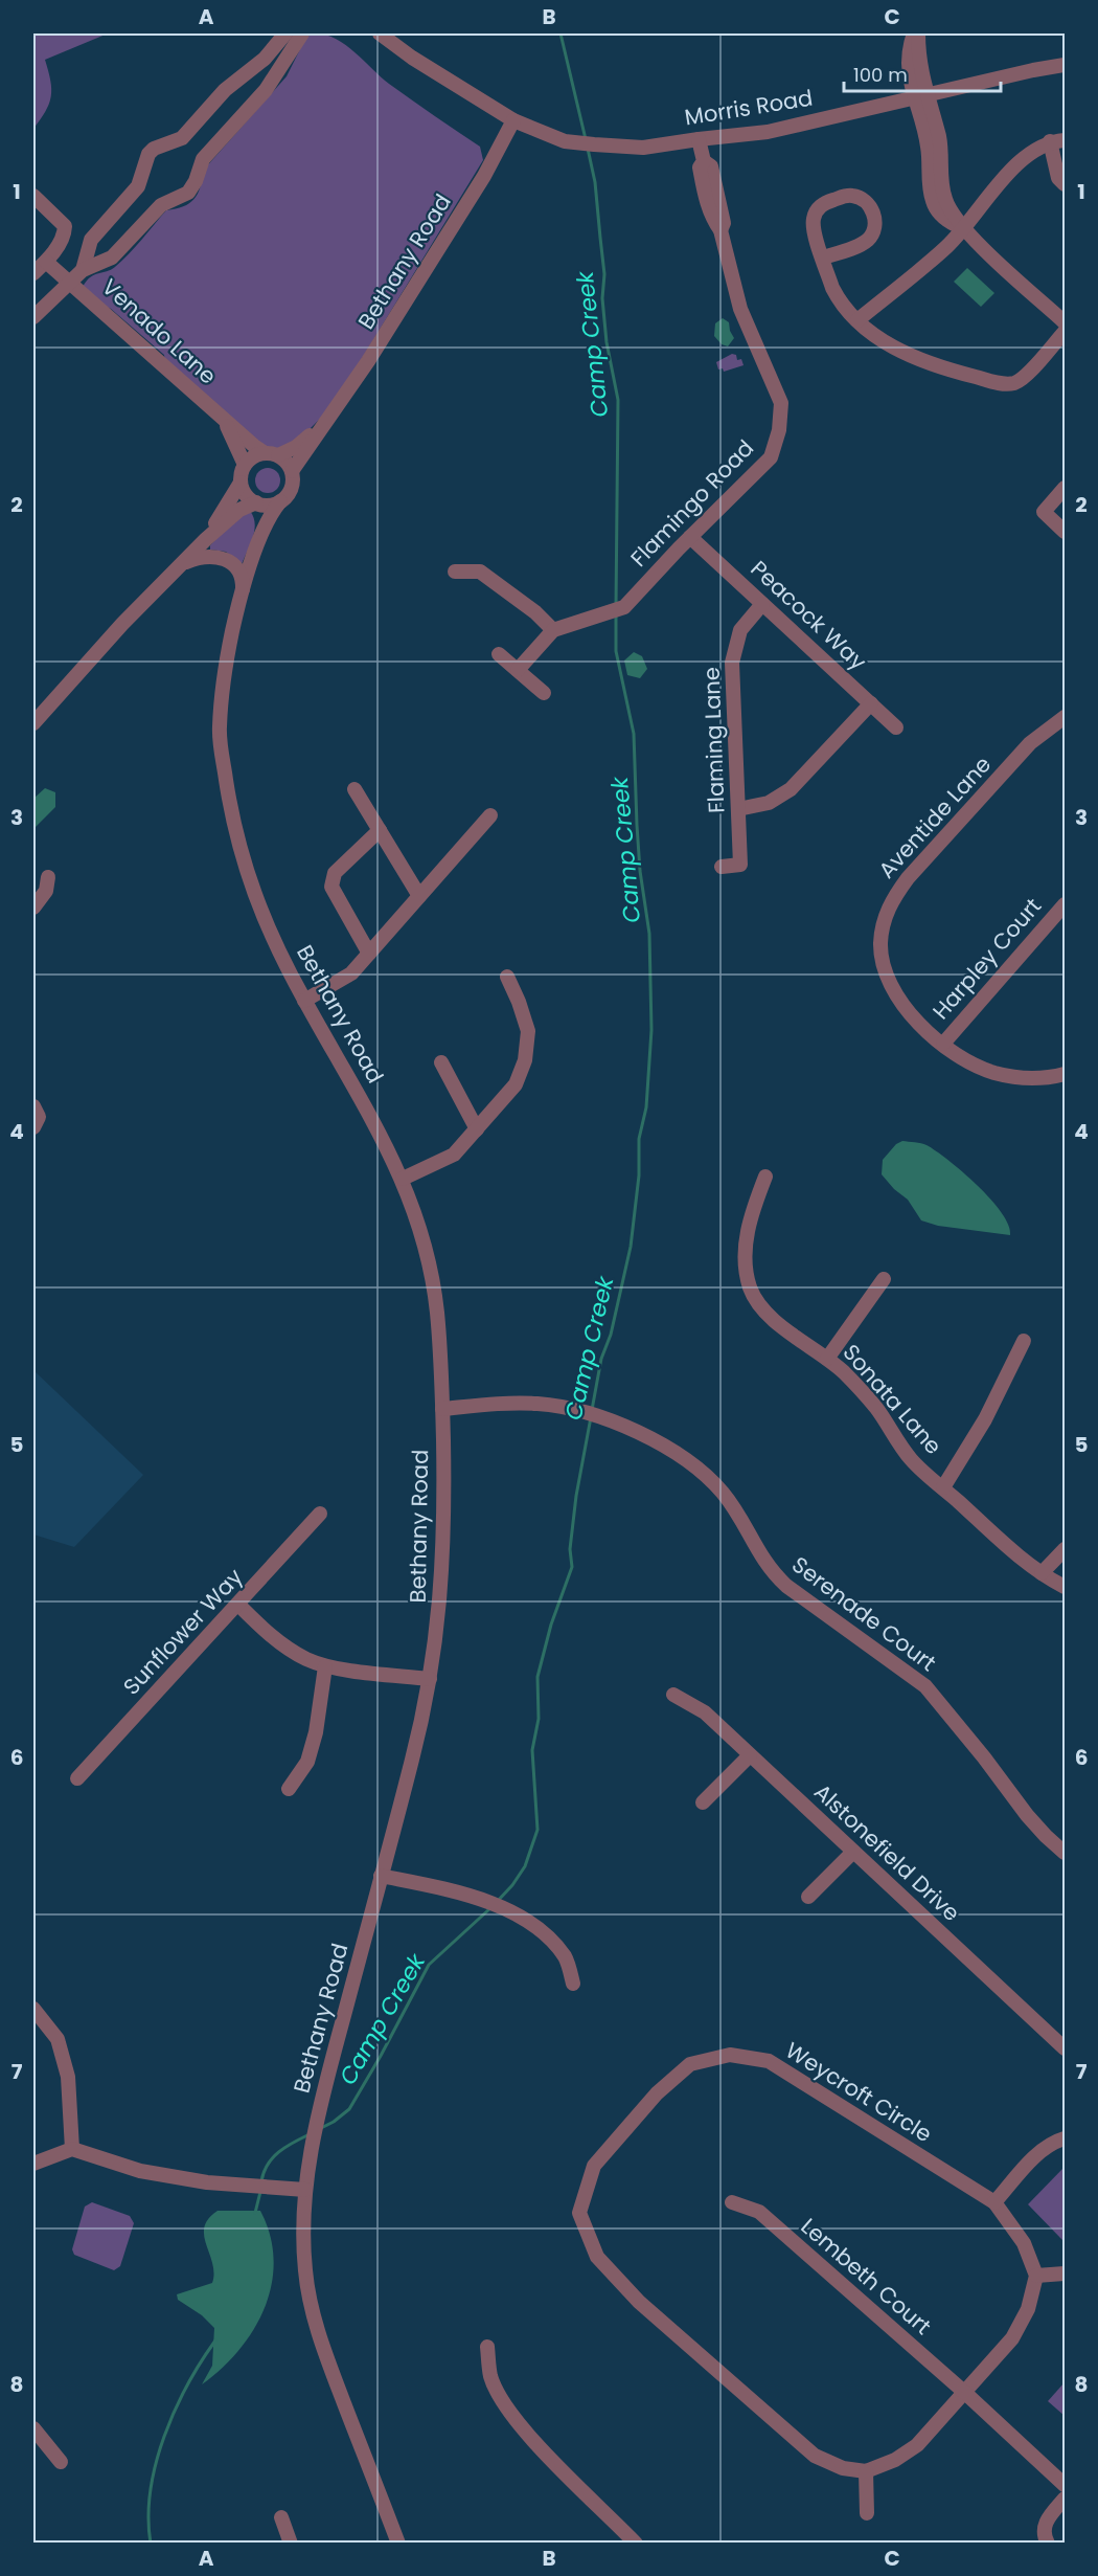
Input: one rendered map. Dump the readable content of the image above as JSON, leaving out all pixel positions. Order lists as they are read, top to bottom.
{
  "streets": {
    "street": [
      "Morris Road",
      "Bethany Road",
      "Venado Lane",
      "Flamingo Road",
      "Peacock Way",
      "Flaming Lane",
      "Aventide Lane",
      "Harpley Court",
      "Sonata Lane",
      "Serenade Court",
      "Sunflower Way",
      "Alstonefield Drive",
      "Weycroft Circle",
      "Lembeth Court"
    ]
  },
  "crossings": [
    ["Morris Road", "Bethany Road"],
    ["Morris Road", "Flamingo Road"],
    ["Bethany Road", "Venado Lane"],
    ["Bethany Road", "Serenade Court"],
    ["Flamingo Road", "Peacock Way"],
    ["Peacock Way", "Flaming Lane"],
    ["Aventide Lane", "Harpley Court"]
  ],
  "water": ["Camp Creek"],
  "scale_bar": "100 m",
  "grid": {
    "columns": ["A", "B", "C"],
    "rows": [
      "1",
      "2",
      "3",
      "4",
      "5",
      "6",
      "7",
      "8"
    ]
  }
}
